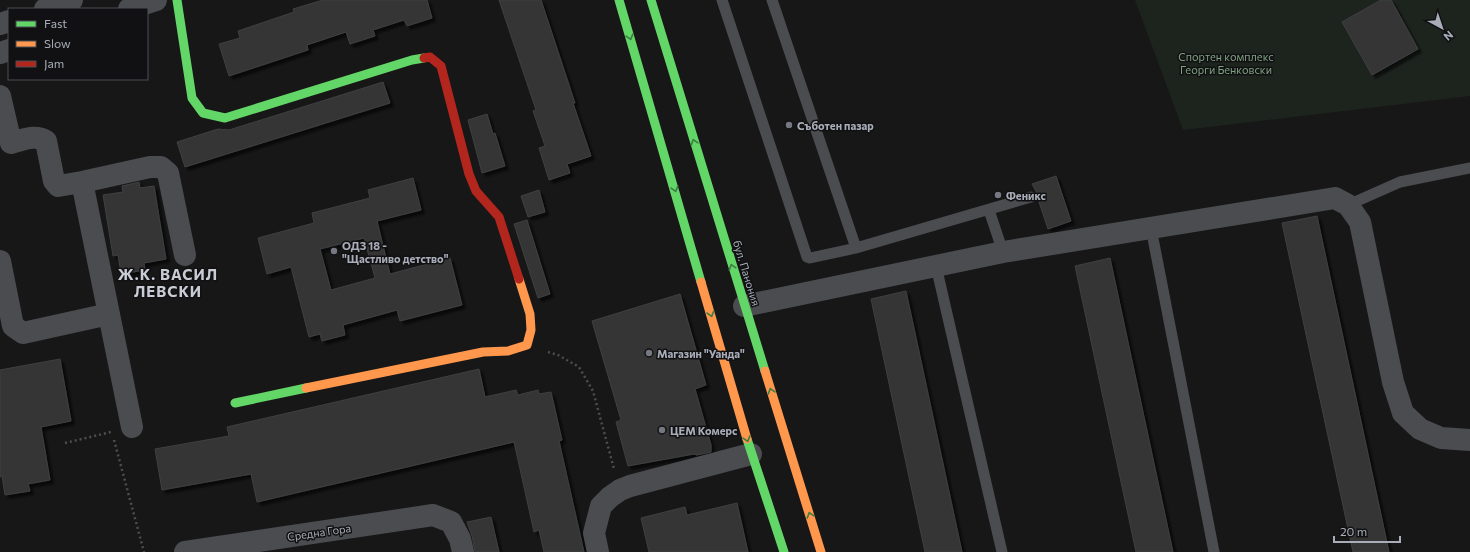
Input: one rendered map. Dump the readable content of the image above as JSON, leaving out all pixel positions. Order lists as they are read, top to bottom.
{
  "streets": {
    "main road": ["бул. Панония"],
    "street": ["Средна Гора"]
  },
  "districts": ["Ж.К. ВАСИЛ ЛЕВСКИ"],
  "parks": ["Спортен комплекс Георги Бенковски"],
  "places": [
    "Съботен пазар",
    "Феникс",
    "ОДЗ 18 - \"Щастливо детство\"",
    "Магазин \"Уанда\"",
    "ЦЕМ Комерс"
  ],
  "legend": ["Fast", "Slow", "Jam"],
  "scale_bar": "20 m",
  "north": "bottom right"
}
